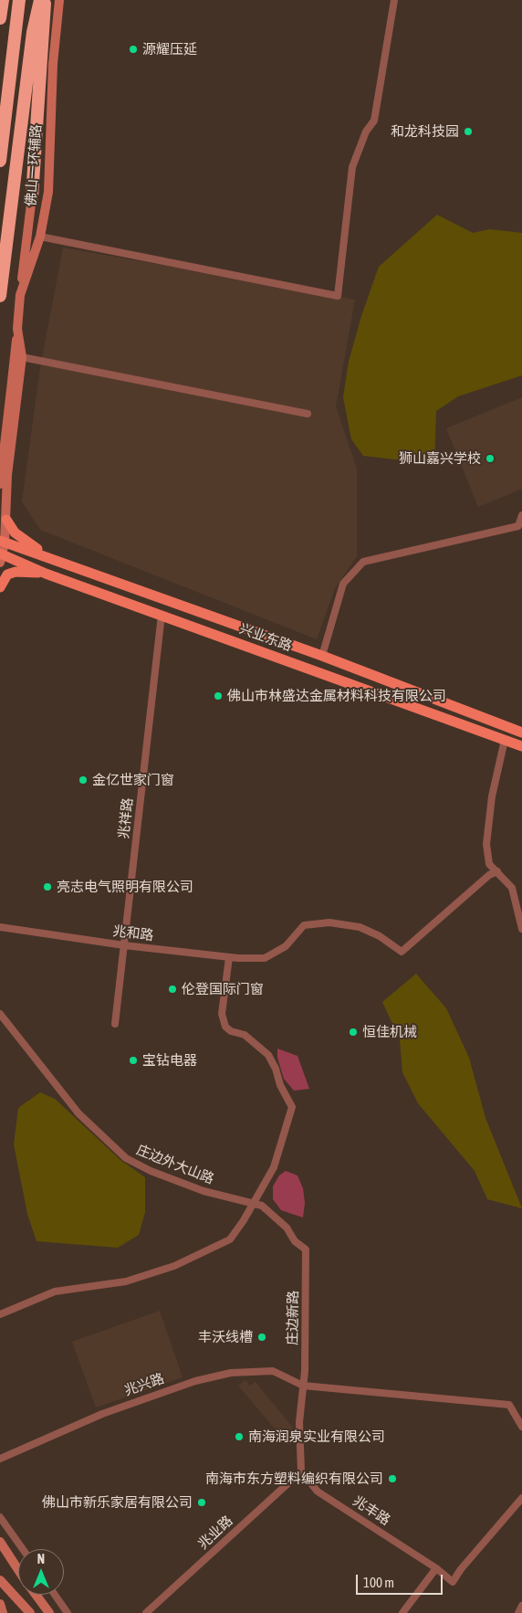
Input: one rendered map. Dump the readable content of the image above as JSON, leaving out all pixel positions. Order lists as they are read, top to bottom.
{
  "streets": {
    "main road": ["佛山一环辅路", "兴业东路"],
    "street": [
      "兆祥路",
      "兆和路",
      "庄边外大山路",
      "庄边新路",
      "兆兴路",
      "兆丰路",
      "兆业路"
    ]
  },
  "crossings": [
    ["佛山一环辅路", "兴业东路"],
    ["兴业东路", "兆祥路"],
    ["兆祥路", "兆和路"],
    ["庄边外大山路", "庄边新路"],
    ["庄边新路", "兆兴路"],
    ["兆丰路", "兆业路"]
  ],
  "places": [
    "源耀压延",
    "和龙科技园",
    "狮山嘉兴学校",
    "佛山市林盛达金属材料科技有限公司",
    "金亿世家门窗",
    "亮志电气照明有限公司",
    "伦登国际门窗",
    "恒佳机械",
    "宝钻电器",
    "丰沃线槽",
    "南海润泉实业有限公司",
    "南海市东方塑料编织有限公司",
    "佛山市新乐家居有限公司"
  ],
  "scale_bar": "100 m",
  "north": "top"
}
